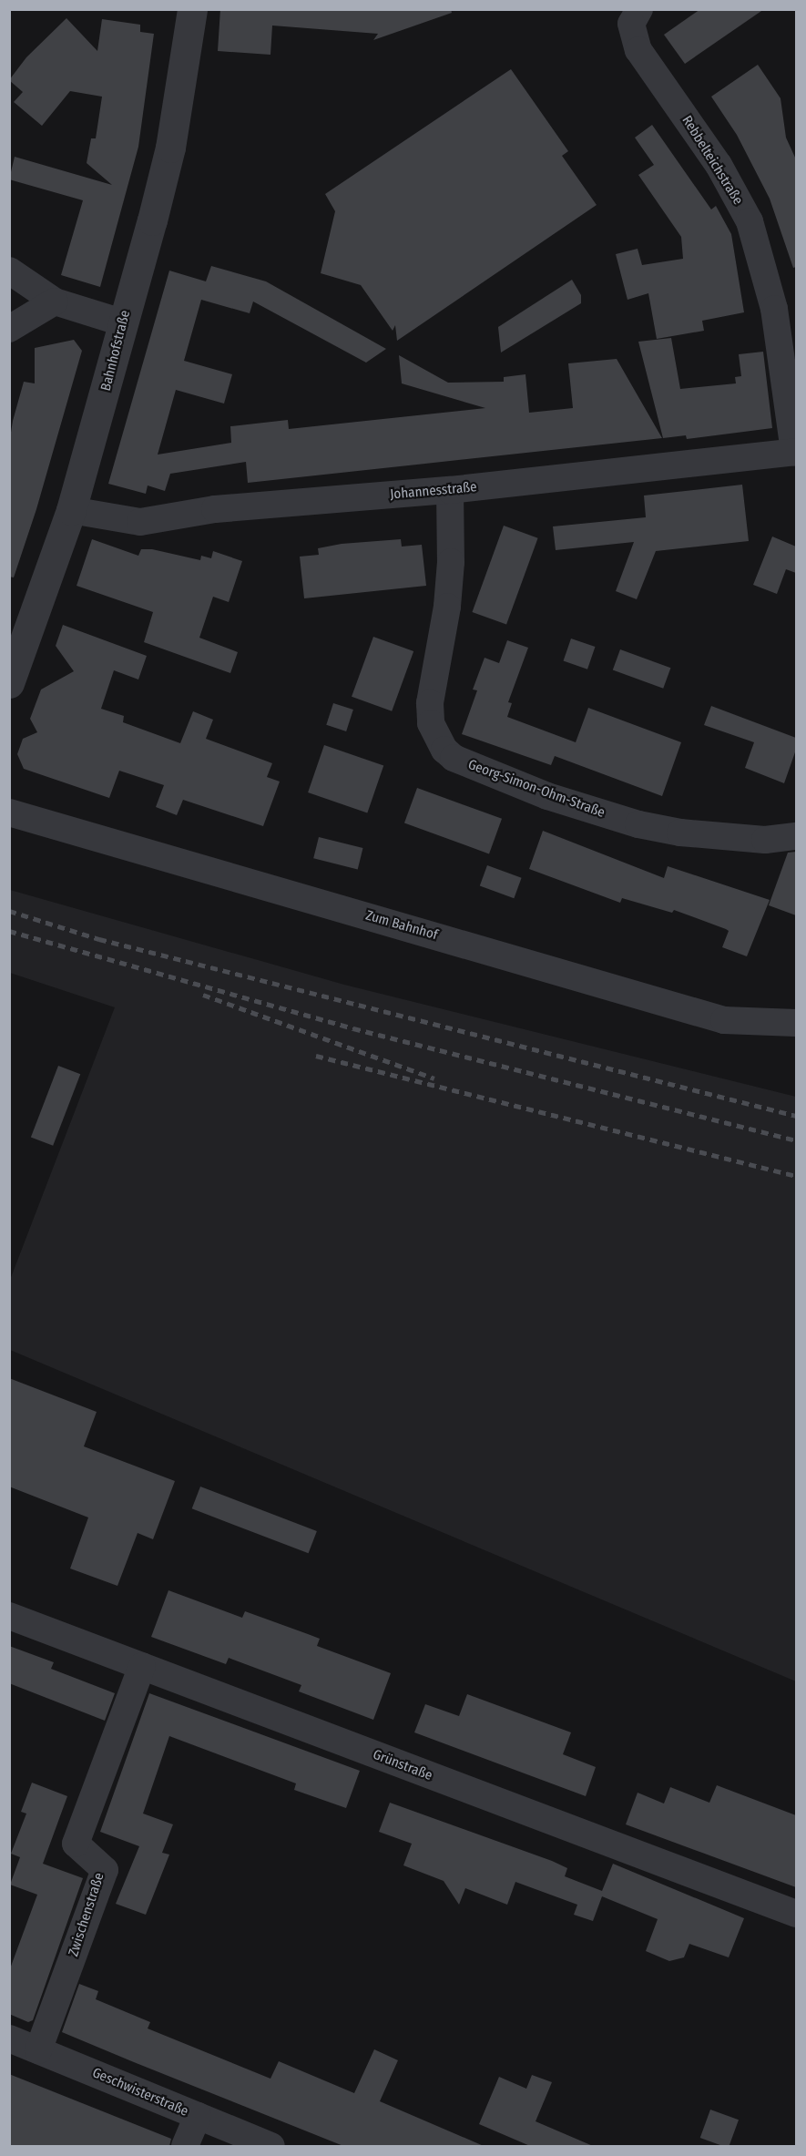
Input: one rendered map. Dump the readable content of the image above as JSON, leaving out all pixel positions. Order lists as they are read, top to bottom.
{
  "streets": {
    "street": [
      "Rebbelteichstraße",
      "Bahnhofstraße",
      "Johannesstraße",
      "Georg-Simon-Ohm-Straße",
      "Zum Bahnhof",
      "Grünstraße",
      "Zwischenstraße",
      "Geschwisterstraße"
    ]
  },
  "crossings": [
    ["Rebbelteichstraße", "Johannesstraße"],
    ["Bahnhofstraße", "Johannesstraße"],
    ["Johannesstraße", "Georg-Simon-Ohm-Straße"],
    ["Grünstraße", "Zwischenstraße"],
    ["Zwischenstraße", "Geschwisterstraße"]
  ]
}
